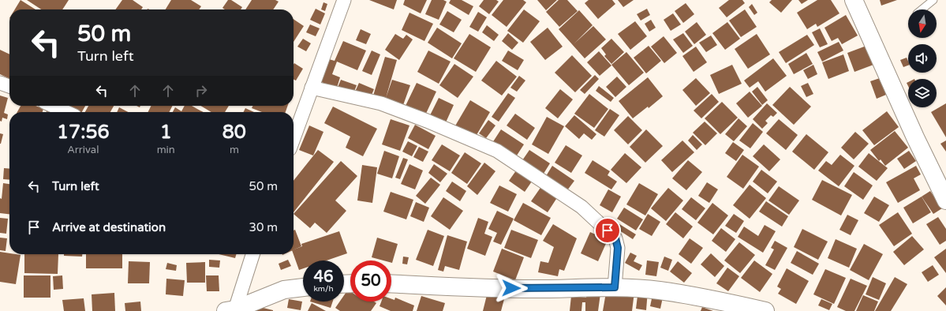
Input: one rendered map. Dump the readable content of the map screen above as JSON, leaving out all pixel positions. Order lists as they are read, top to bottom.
{
  "north": "bottom",
  "page": {
    "turn": ["50 m", "Turn left"],
    "eta": [
      "17:56",
      "Arrival",
      "1",
      "min",
      "80",
      "m"
    ],
    "list": [
      {
        "name": "Turn left",
        "value": "50 m"
      },
      {
        "name": "Arrive at destination",
        "value": "30 m"
      }
    ],
    "speed": "46 km/h",
    "limit": "50"
  }
}
